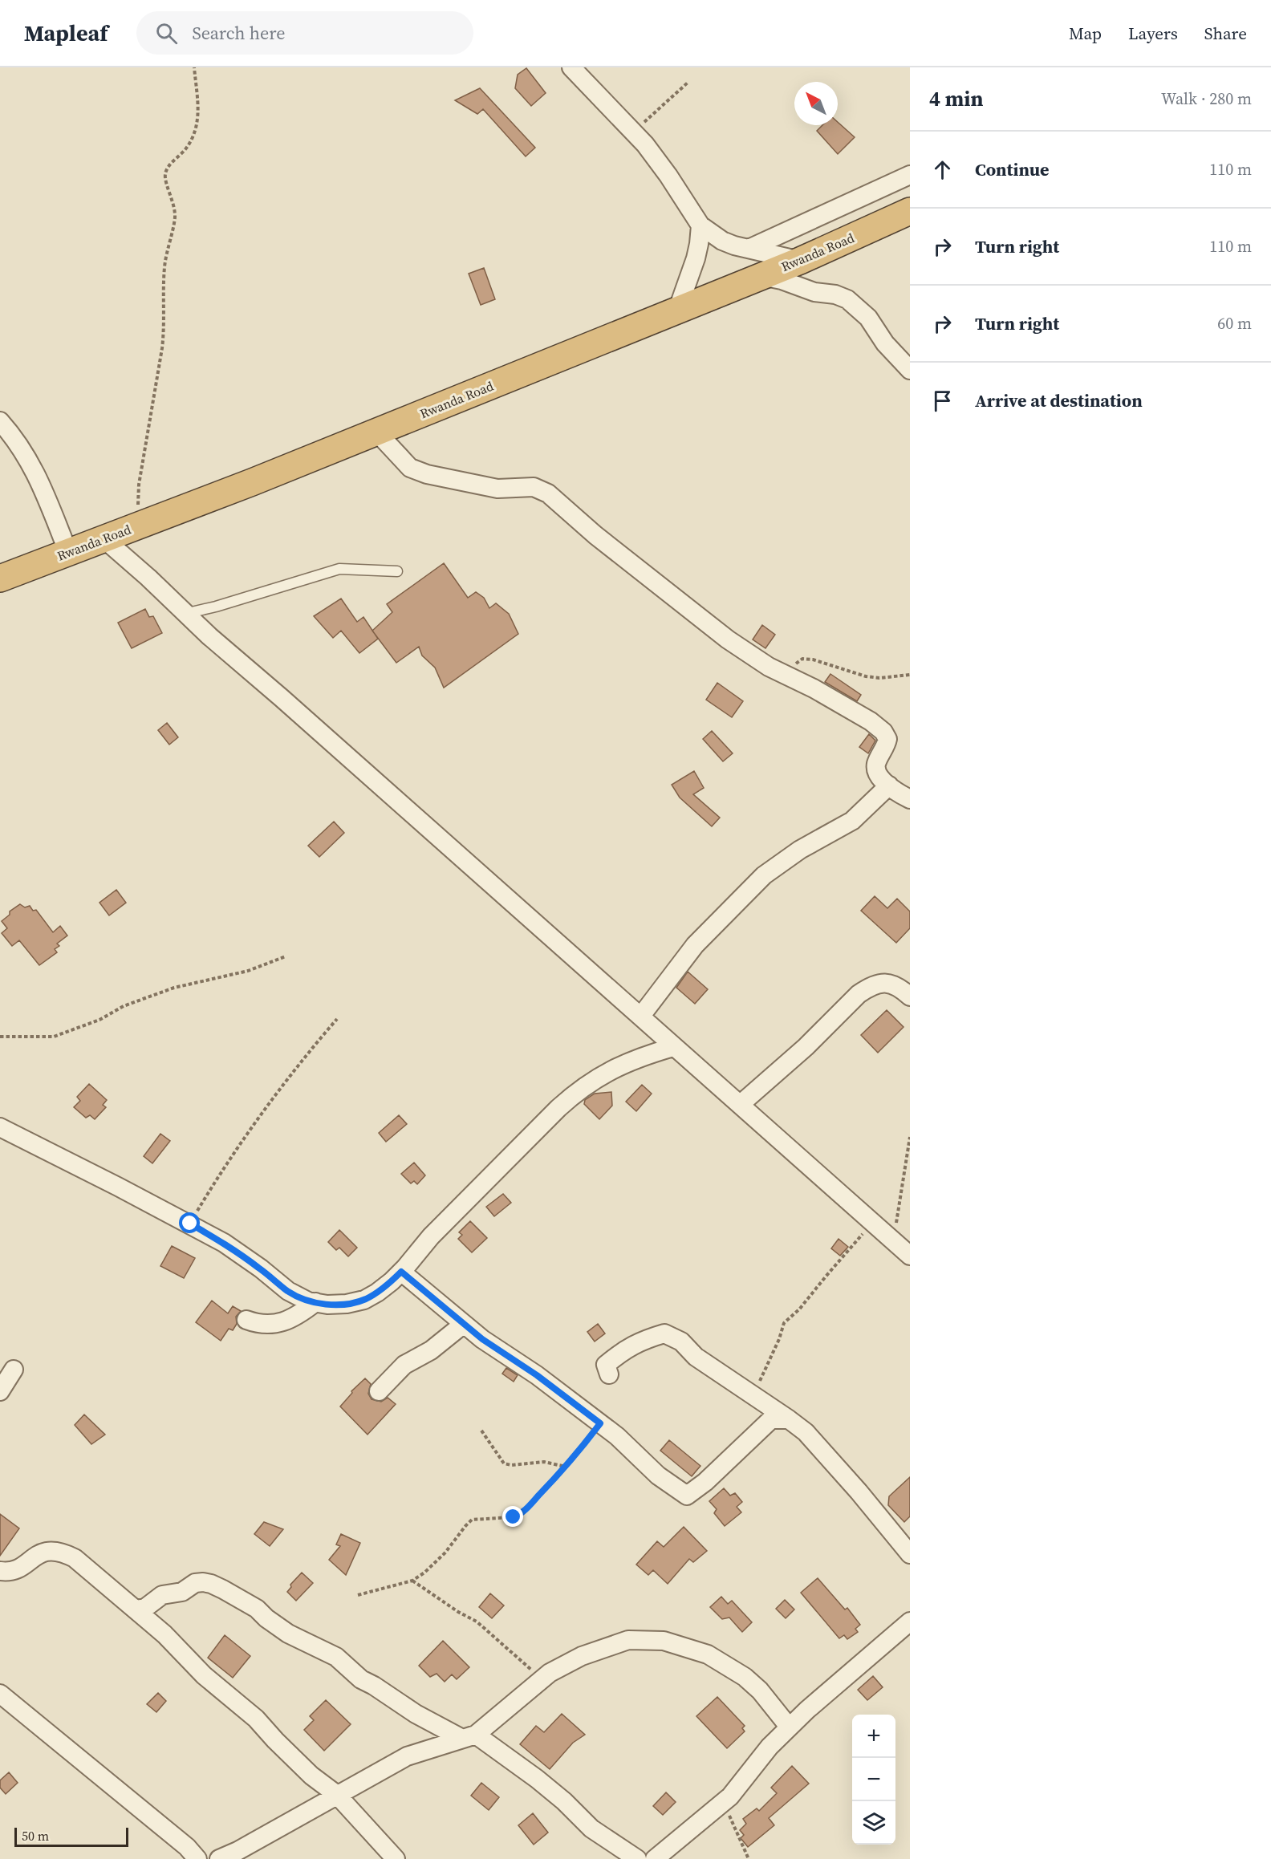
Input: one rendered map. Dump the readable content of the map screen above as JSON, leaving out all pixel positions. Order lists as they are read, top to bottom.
{
  "streets": {
    "highway": ["Rwanda Road"]
  },
  "scale_bar": "50 m",
  "north": "top left",
  "page": {
    "header": "Mapleaf",
    "search": "Search here",
    "nav": ["Map", "Layers", "Share"],
    "heading": ["4 min", "Walk · 280 m"],
    "list": [
      ["Continue", "110 m"],
      ["Turn right", "110 m"],
      ["Turn right", "60 m"],
      "Arrive at destination"
    ],
    "map_buttons": ["+", "−"],
    "scale": "50 m"
  }
}
